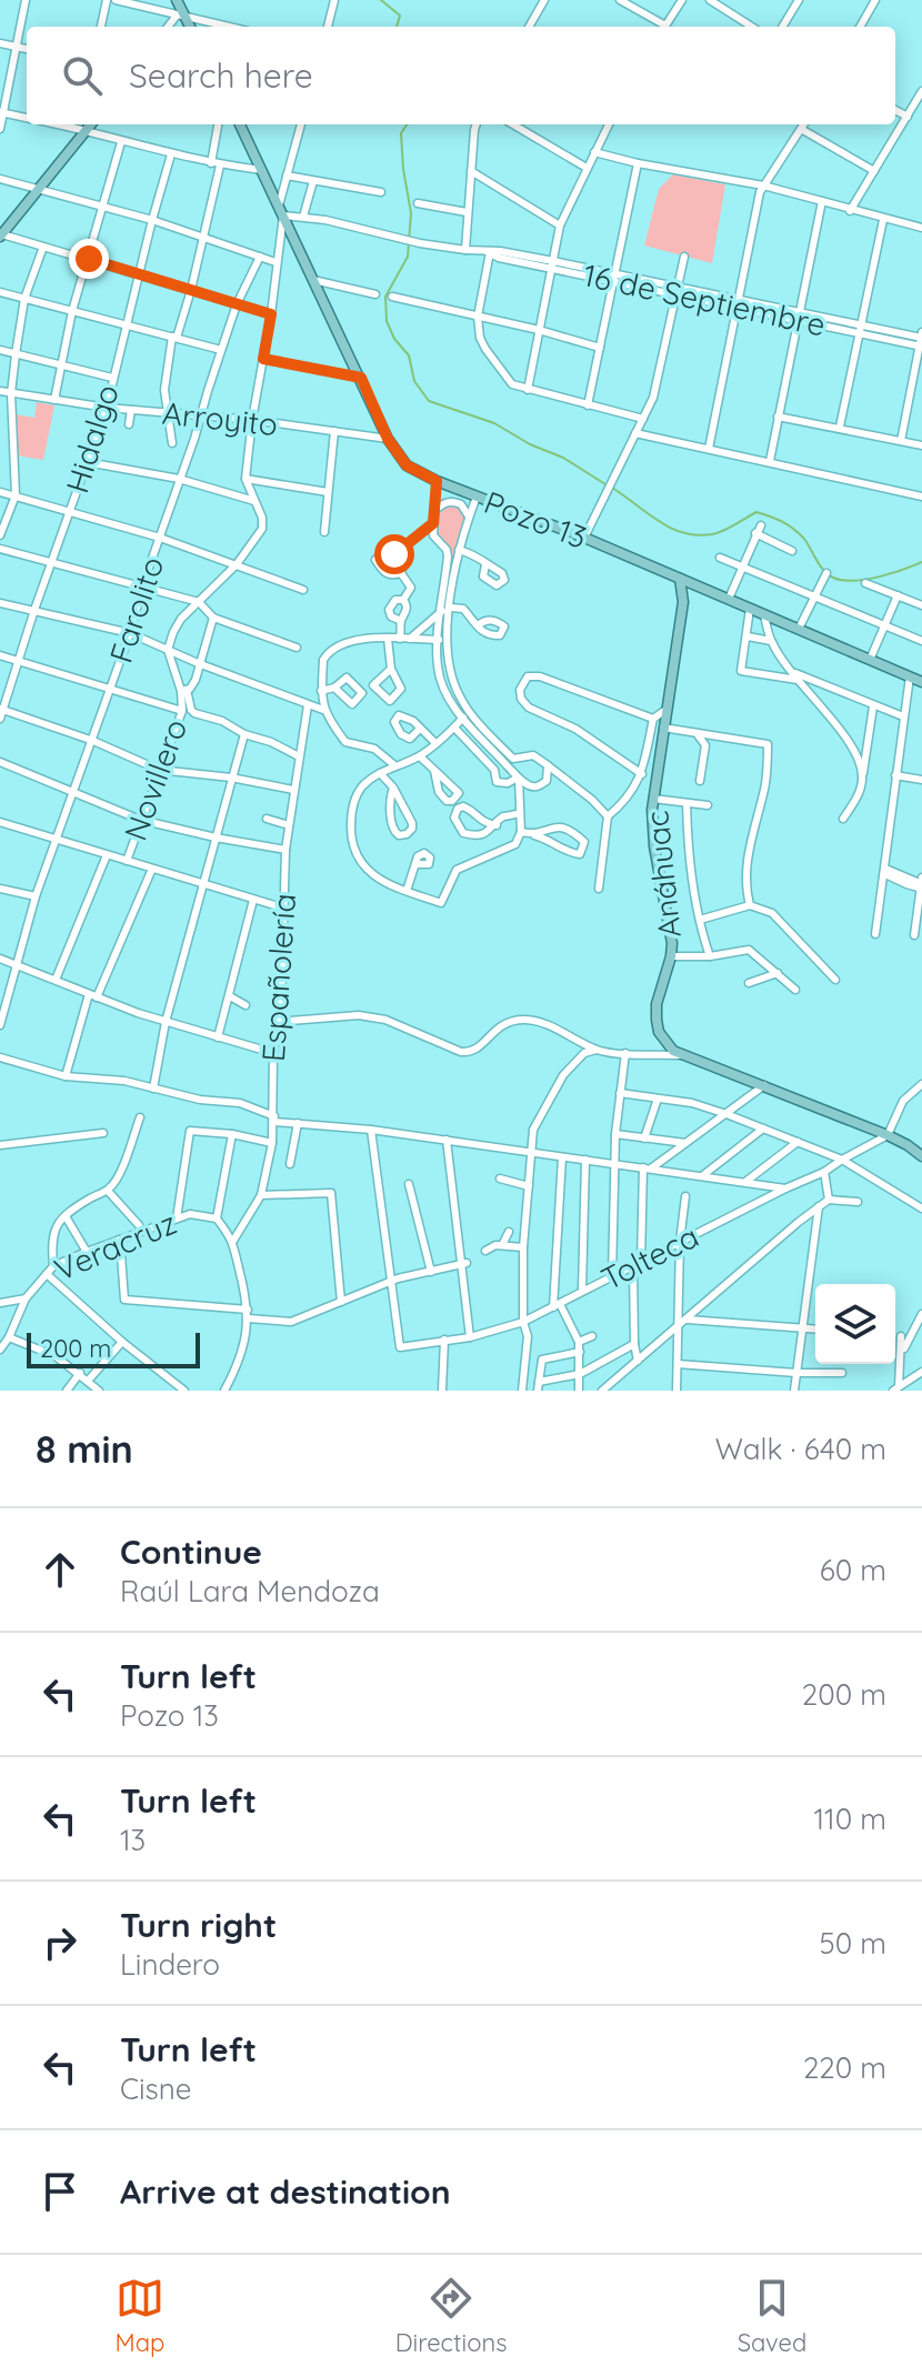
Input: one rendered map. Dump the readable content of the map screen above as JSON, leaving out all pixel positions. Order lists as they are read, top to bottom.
{
  "streets": {
    "main road": ["Pozo 13", "Anáhuac"],
    "street": [
      "16 de Septiembre",
      "Arroyito",
      "Hidalgo",
      "Farolito",
      "Novillero",
      "Españolería",
      "Veracruz",
      "Tolteca"
    ]
  },
  "crossings": [
    ["16 de Septiembre", "Pozo 13"],
    ["Arroyito", "Hidalgo"],
    ["Arroyito", "Pozo 13"],
    ["Arroyito", "Farolito"],
    ["Pozo 13", "Anáhuac"],
    ["Españolería", "Veracruz"]
  ],
  "scale_bar": "200 m",
  "page": {
    "search": "Search here",
    "scale": "200 m",
    "heading": ["8 min", "Walk · 640 m"],
    "list": [
      ["Continue", "Raúl Lara Mendoza", "60 m"],
      ["Turn left", "Pozo 13", "200 m"],
      ["Turn left", "13", "110 m"],
      ["Turn right", "Lindero", "50 m"],
      ["Turn left", "Cisne", "220 m"],
      "Arrive at destination"
    ],
    "nav": ["Map", "Directions", "Saved"]
  }
}
